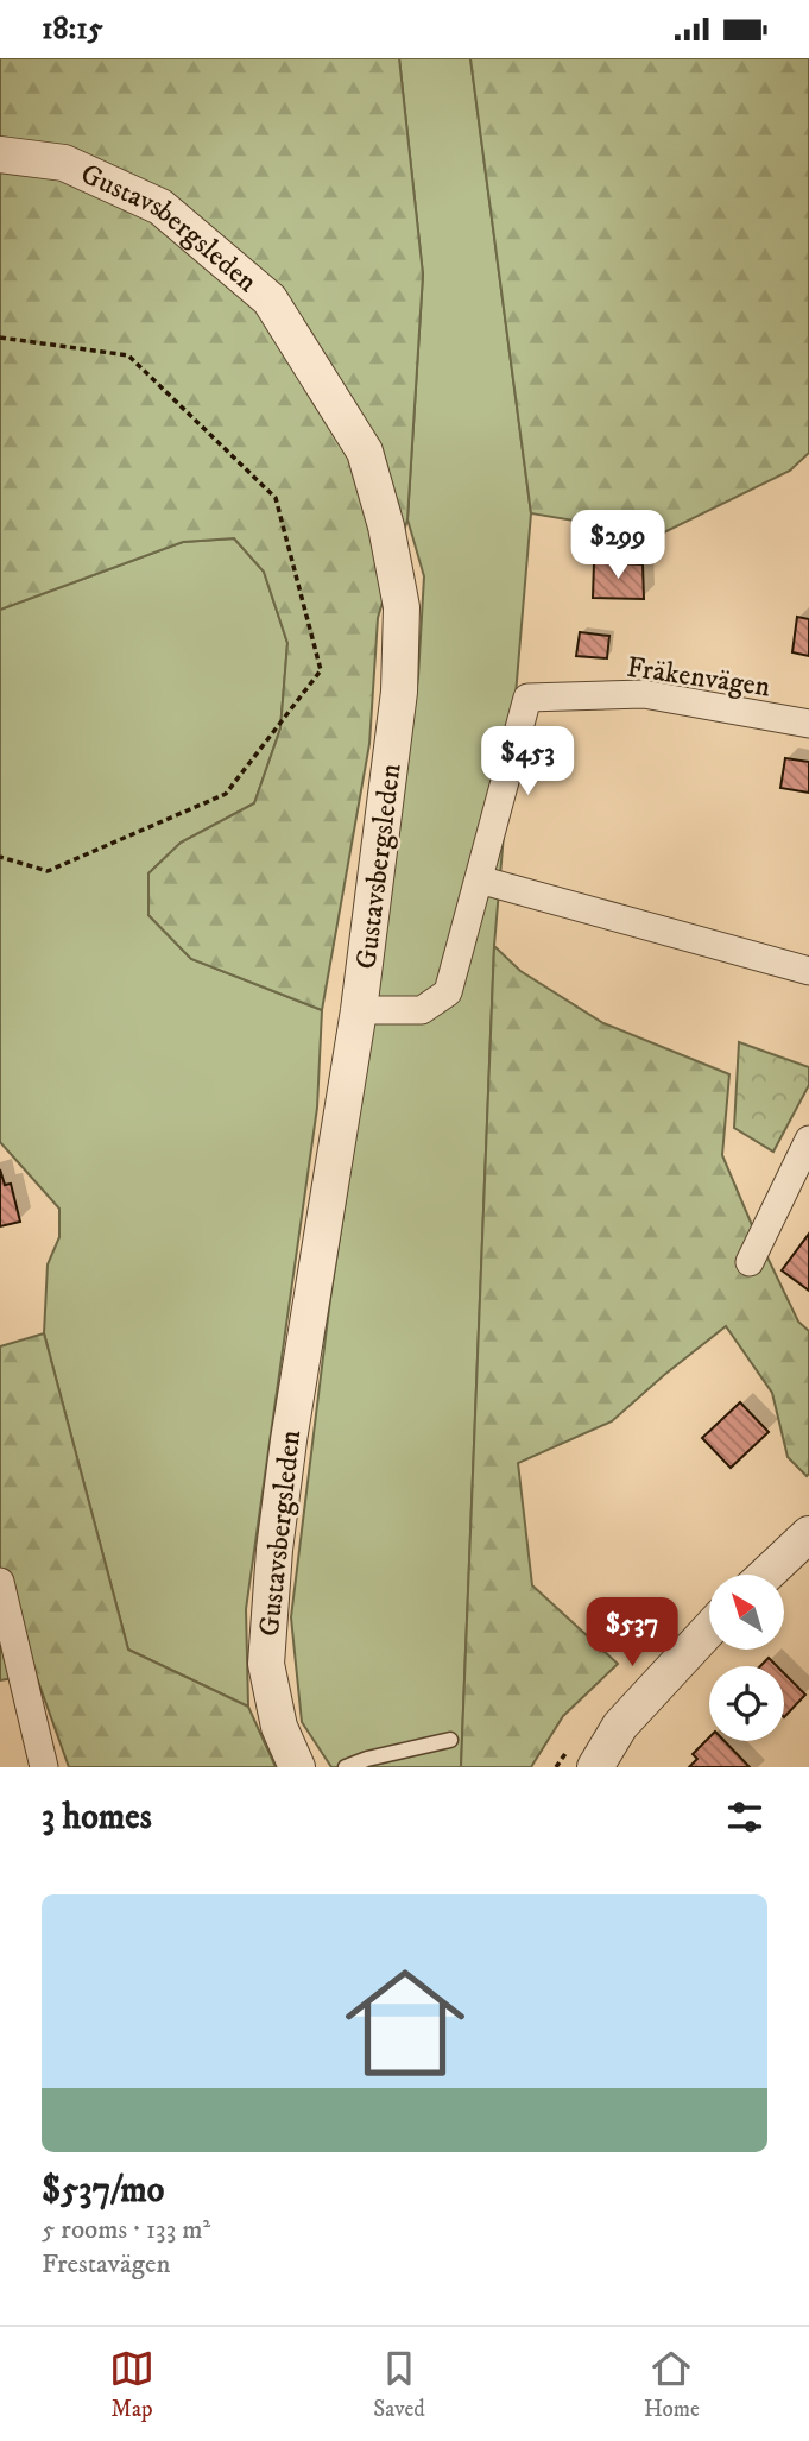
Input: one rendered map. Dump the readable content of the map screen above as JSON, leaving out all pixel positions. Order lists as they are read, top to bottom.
{
  "streets": {
    "street": ["Gustavsbergsleden", "Fräkenvägen"]
  },
  "crossings": [
    ["Gustavsbergsleden", "Fräkenvägen"]
  ],
  "north": "top left",
  "page": {
    "status": "18:15",
    "price": ["$299", "$453", "$537"],
    "heading": "3 homes",
    "list": [
      {
        "name": "$537/mo",
        "note": "5 rooms · 133 m² · Frestavägen"
      }
    ],
    "tabs": ["Map", "Saved", "Home"]
  }
}
